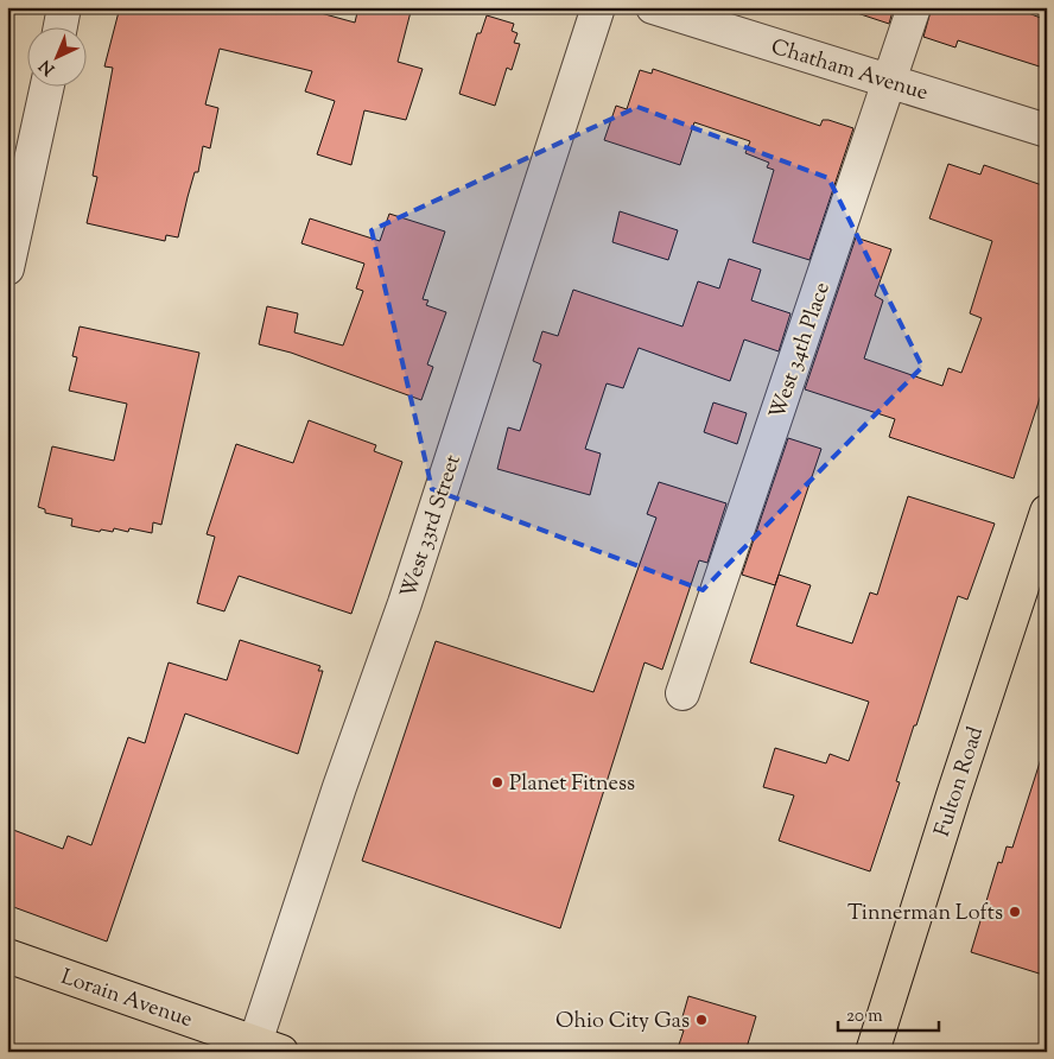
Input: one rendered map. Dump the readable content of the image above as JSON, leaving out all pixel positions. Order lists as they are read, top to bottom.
{
  "streets": {
    "main road": ["Fulton Road", "Lorain Avenue"],
    "street": ["Chatham Avenue", "West 34th Place", "West 33rd Street"]
  },
  "crossings": [
    ["Chatham Avenue", "West 34th Place"],
    ["West 33rd Street", "Lorain Avenue"]
  ],
  "places": ["Planet Fitness", "Tinnerman Lofts", "Ohio City Gas"],
  "scale_bar": "20 m",
  "north": "bottom left"
}
